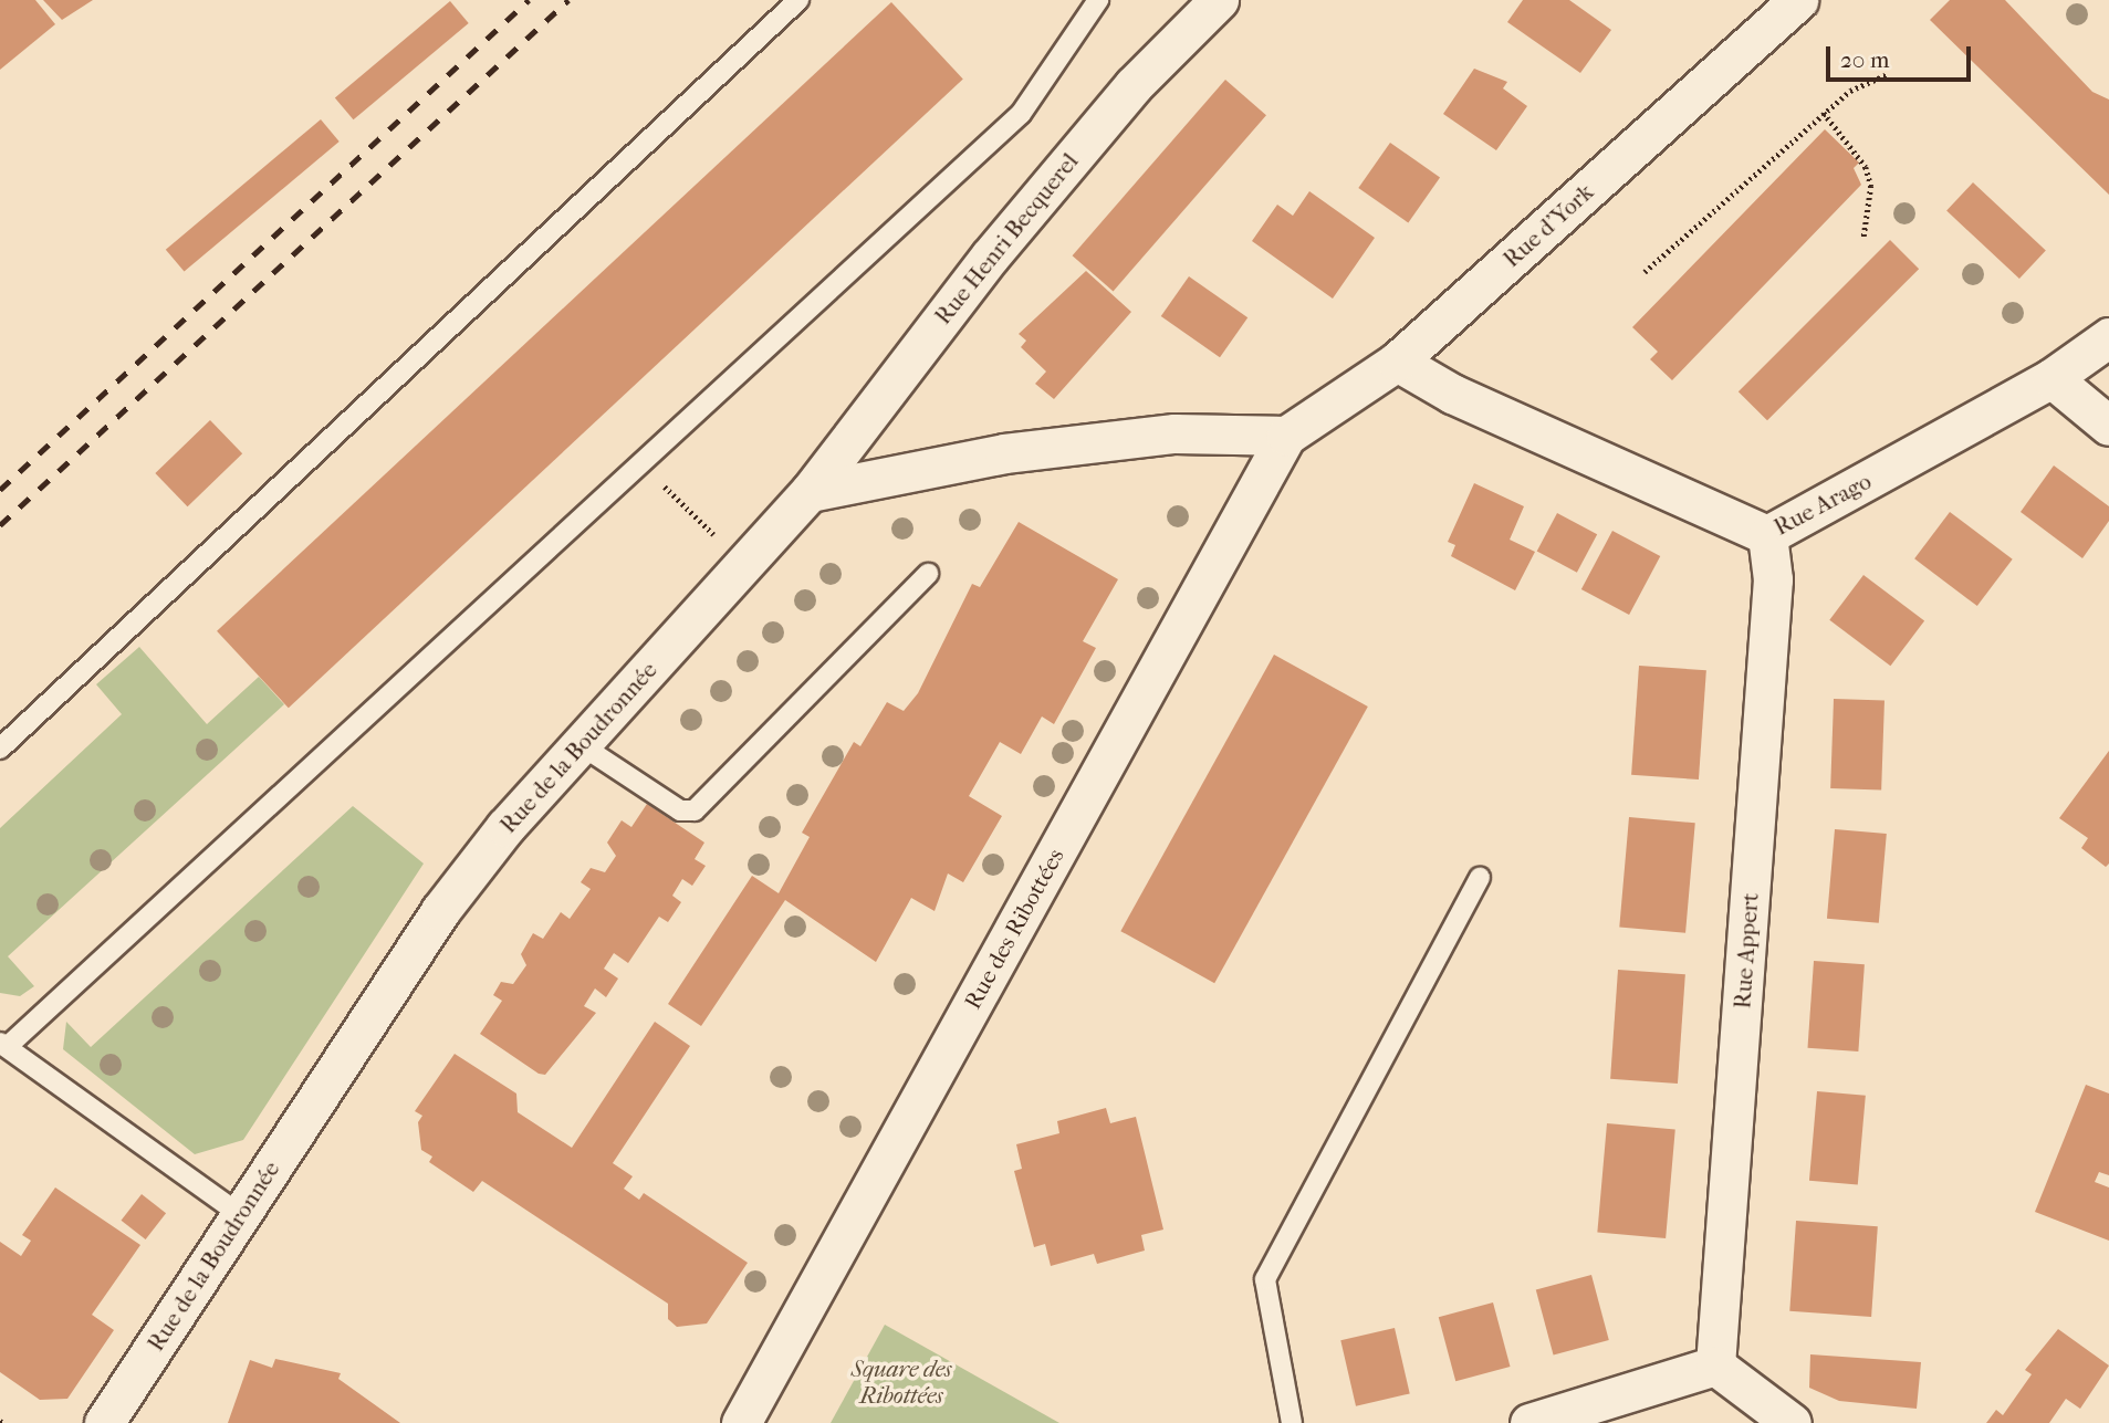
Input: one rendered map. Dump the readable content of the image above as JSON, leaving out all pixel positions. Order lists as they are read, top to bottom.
{
  "streets": {
    "street": [
      "Rue d'York",
      "Rue Henri Becquerel",
      "Rue Arago",
      "Rue de la Boudronnée",
      "Rue des Ribottées",
      "Rue Appert"
    ]
  },
  "crossings": [
    ["Rue d'York", "Rue Arago"],
    ["Rue d'York", "Rue des Ribottées"],
    ["Rue Henri Becquerel", "Rue de la Boudronnée"],
    ["Rue Arago", "Rue Appert"]
  ],
  "parks": ["Square des Ribottées"],
  "scale_bar": "20 m"
}
